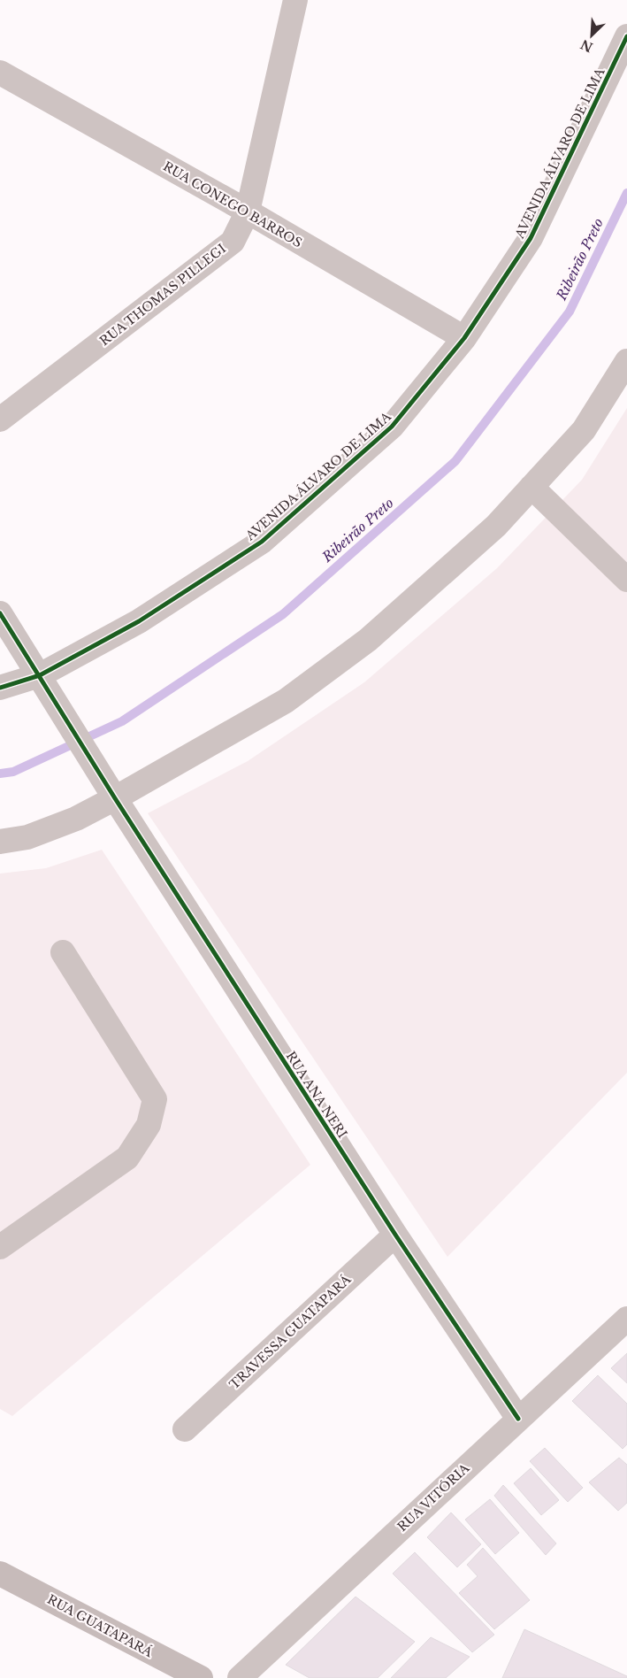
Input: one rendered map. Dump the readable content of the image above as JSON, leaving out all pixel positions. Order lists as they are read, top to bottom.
{
  "streets": {
    "main road": ["RUA GUATAPARÁ"],
    "street": [
      "AVENIDA ÁLVARO DE LIMA",
      "RUA CONEGO BARROS",
      "RUA THOMAS PILLEGI",
      "RUA ANA NERI",
      "TRAVESSA GUATAPARÁ",
      "RUA VITÓRIA"
    ]
  },
  "crossings": [
    ["AVENIDA ÁLVARO DE LIMA", "RUA CONEGO BARROS"],
    ["AVENIDA ÁLVARO DE LIMA", "RUA ANA NERI"],
    ["RUA CONEGO BARROS", "RUA THOMAS PILLEGI"],
    ["RUA ANA NERI", "TRAVESSA GUATAPARÁ"],
    ["RUA ANA NERI", "RUA VITÓRIA"]
  ],
  "water": ["Ribeirão Preto"],
  "north": "bottom left"
}
